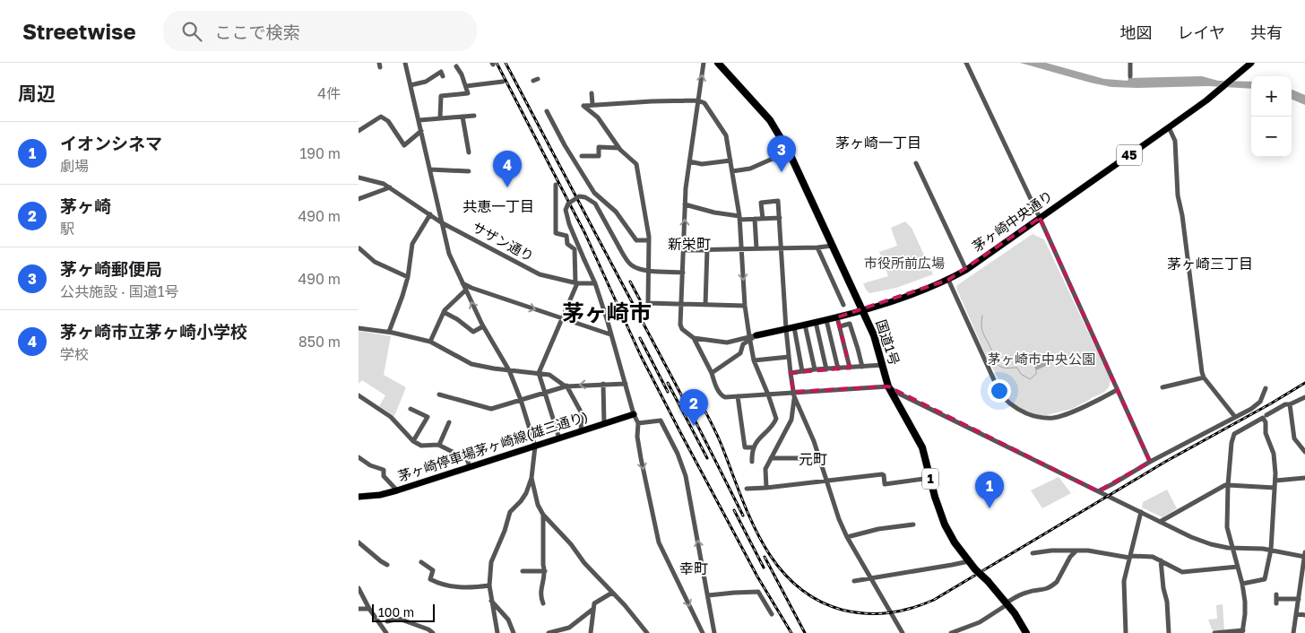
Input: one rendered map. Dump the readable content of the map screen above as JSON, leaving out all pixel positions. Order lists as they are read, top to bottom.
{
  "streets": {
    "highway": ["国道1号", "1"],
    "main road": ["45", "茅ヶ崎中央通り", "茅ヶ崎停車場茅ヶ崎線(雄三通り)"],
    "street": ["サザン通り"]
  },
  "crossings": [
    ["茅ヶ崎中央通り", "国道1号"]
  ],
  "districts": [
    "茅ヶ崎一丁目",
    "共恵一丁目",
    "新栄町",
    "茅ヶ崎三丁目",
    "茅ヶ崎市",
    "元町",
    "幸町"
  ],
  "parks": ["市役所前広場", "茅ヶ崎市中央公園"],
  "scale_bar": "100 m",
  "page": {
    "header": "Streetwise",
    "search": "ここで検索",
    "nav": ["地図", "レイヤ", "共有"],
    "heading": ["周辺", "4件"],
    "map_buttons": ["+", "−"],
    "list": [
      {
        "mark": "1",
        "name": "イオンシネマ",
        "note": "劇場",
        "value": "190 m"
      },
      {
        "mark": "2",
        "name": "茅ヶ崎",
        "note": "駅",
        "value": "490 m"
      },
      {
        "mark": "3",
        "name": "茅ヶ崎郵便局",
        "note": "公共施設 · 国道1号",
        "value": "490 m"
      },
      {
        "mark": "4",
        "name": "茅ヶ崎市立茅ヶ崎小学校",
        "note": "学校",
        "value": "850 m"
      }
    ],
    "pins": [
      "3",
      "4",
      "2",
      "1"
    ],
    "scale": "100 m"
  }
}
